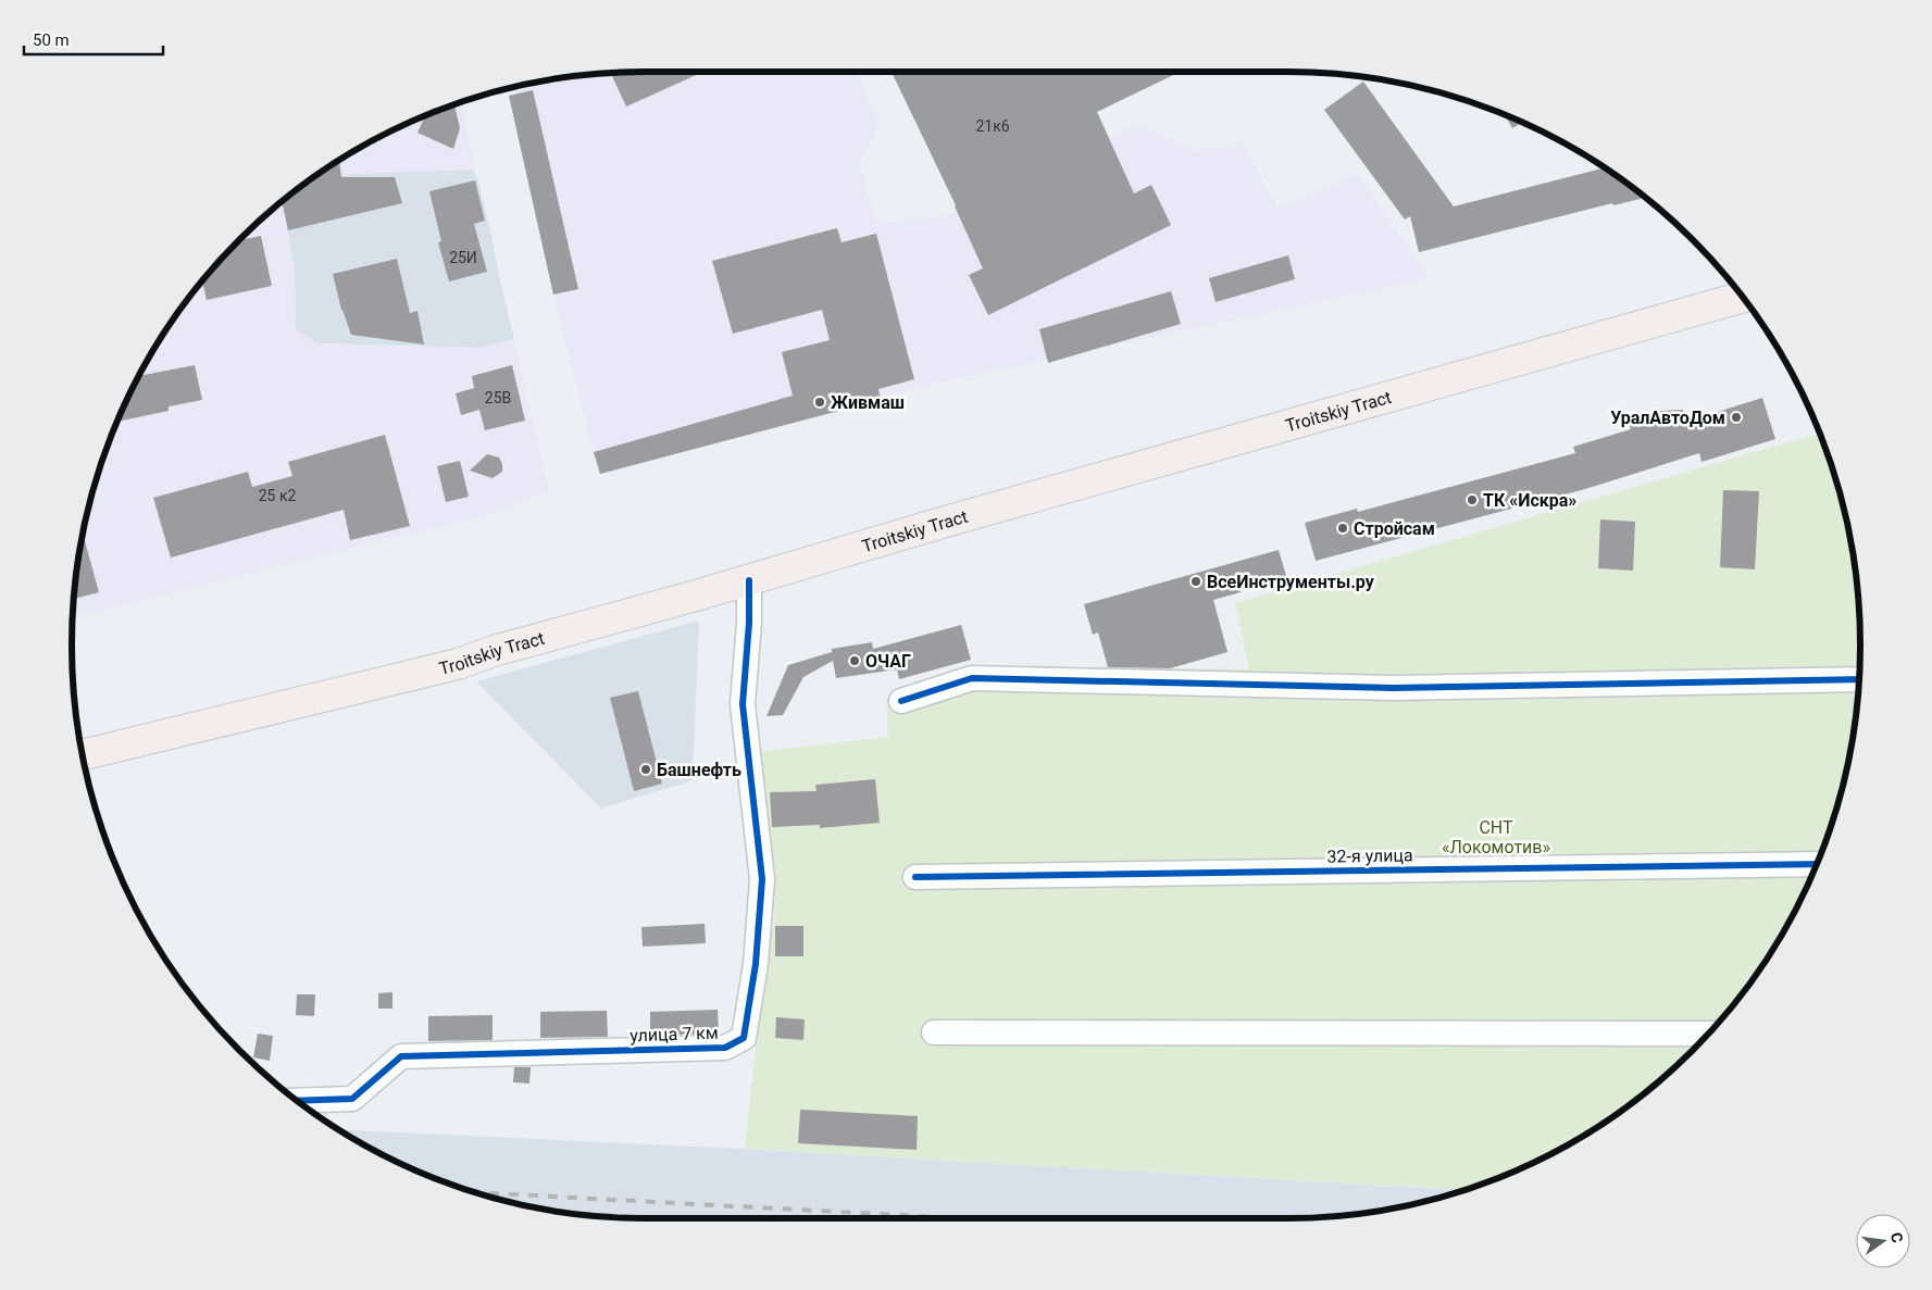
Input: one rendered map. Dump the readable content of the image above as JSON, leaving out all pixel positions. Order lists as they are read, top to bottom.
{
  "streets": {
    "main road": ["Troitskiy Tract"],
    "street": ["32-я улица", "улица 7 км"]
  },
  "crossings": [
    ["Troitskiy Tract", "улица 7 км"]
  ],
  "parks": ["СНТ «Локомотив»"],
  "places": [
    "Живмаш",
    "УралАвтоДом",
    "ТК «Искра»",
    "Стройсам",
    "ВсеИнструменты.ру",
    "ОЧАГ",
    "Башнефть"
  ],
  "house_numbers": [
    "21к6",
    "25И",
    "25В",
    "25 к2"
  ],
  "scale_bar": "50 m",
  "north": "right"
}
